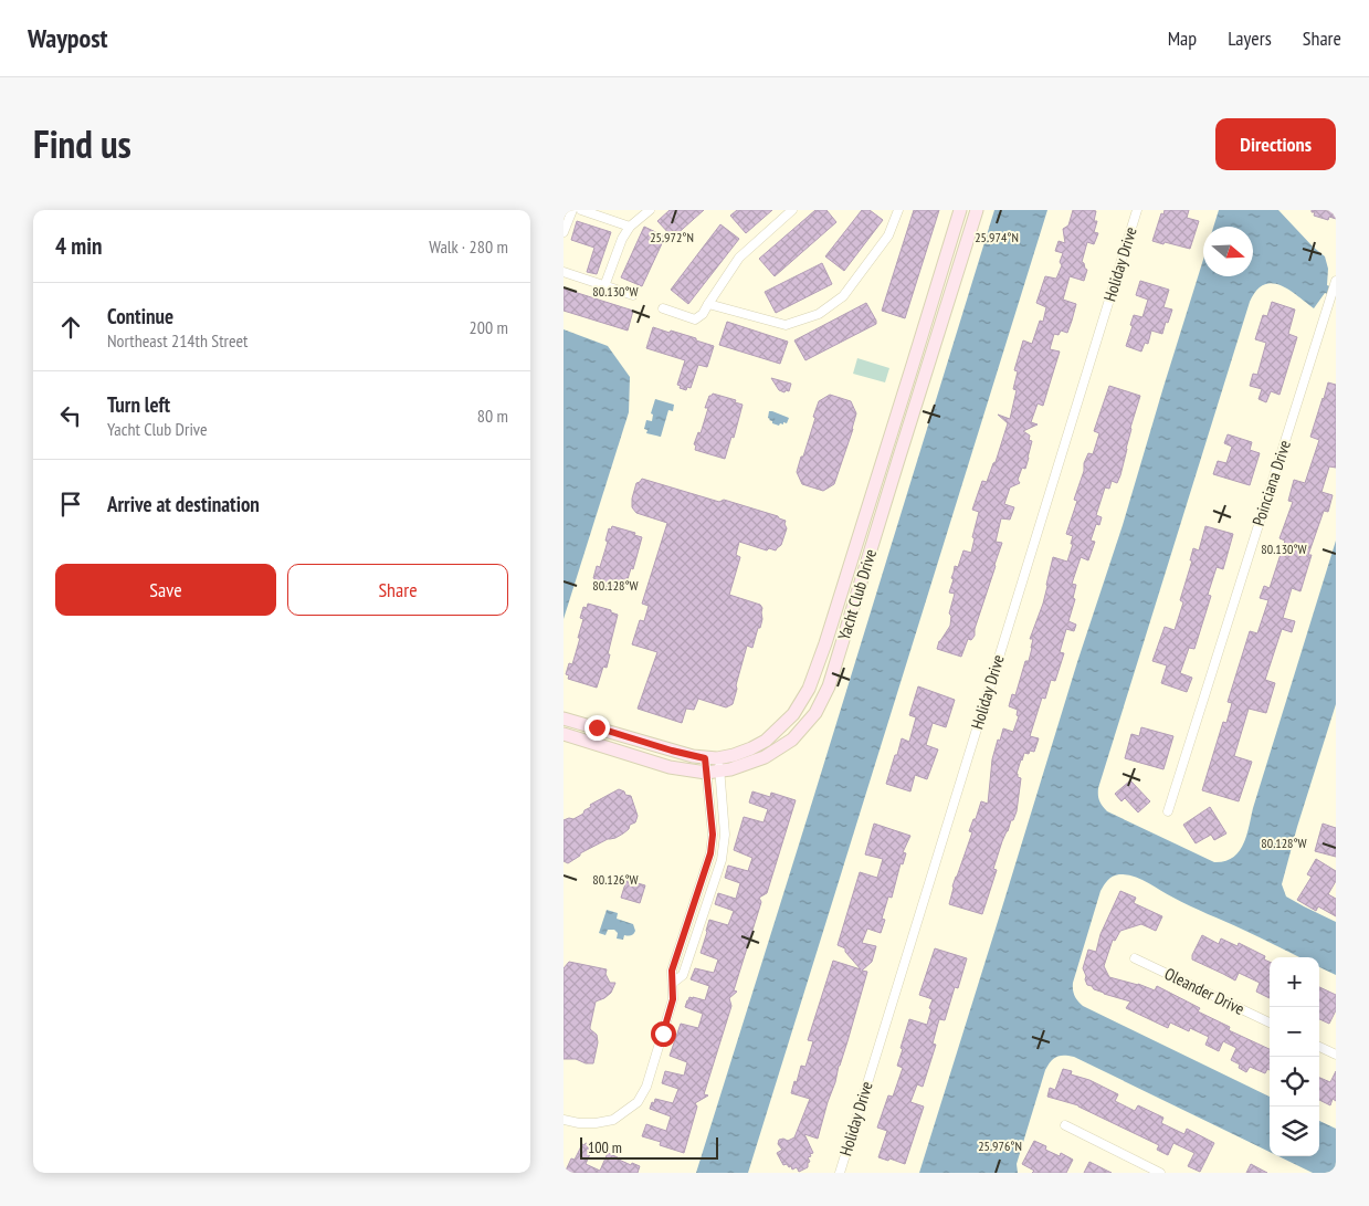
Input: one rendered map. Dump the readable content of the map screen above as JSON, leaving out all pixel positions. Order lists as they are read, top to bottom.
{
  "streets": {
    "street": [
      "Holiday Drive",
      "Poinciana Drive",
      "Yacht Club Drive",
      "Oleander Drive"
    ]
  },
  "scale_bar": "100 m",
  "north": "right",
  "page": {
    "header": "Waypost",
    "nav": ["Map", "Layers", "Share"],
    "title": "Find us",
    "buttons": [
      "Directions",
      ["Save", "Share"]
    ],
    "heading": ["4 min", "Walk · 280 m"],
    "list": [
      ["Continue", "Northeast 214th Street", "200 m"],
      ["Turn left", "Yacht Club Drive", "80 m"],
      "Arrive at destination"
    ],
    "map_buttons": ["+", "−"],
    "scale": "100 m"
  },
  "coordinates": [
    "25.974°N",
    "25.972°N",
    "80.130°W",
    "80.128°W",
    "80.126°W",
    "25.976°N"
  ]
}
